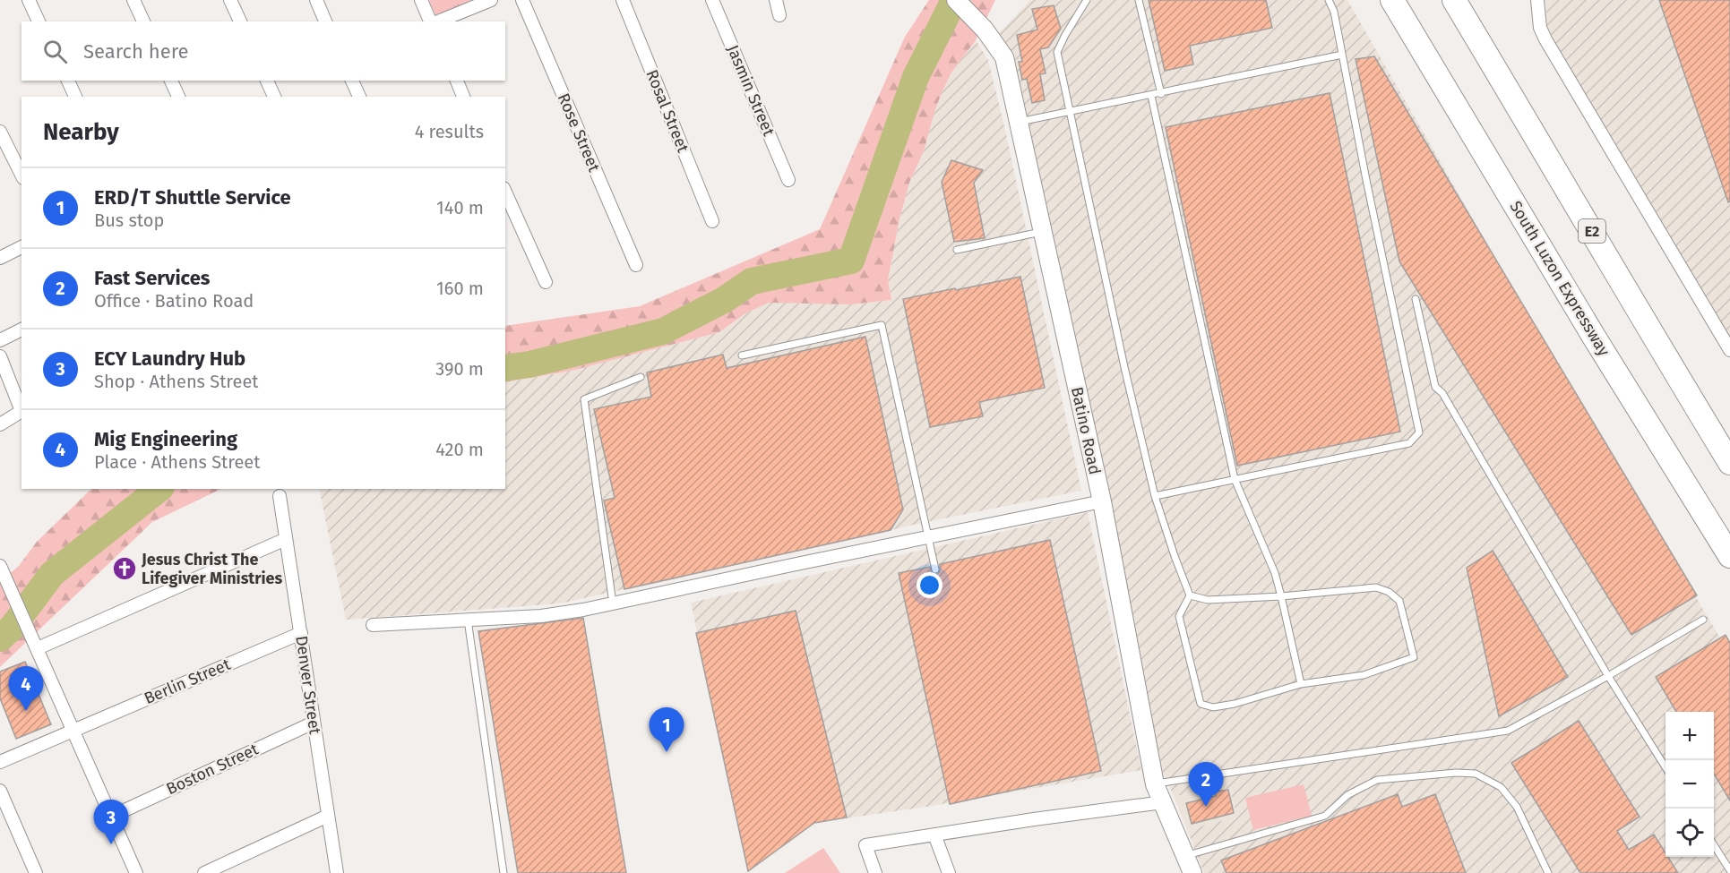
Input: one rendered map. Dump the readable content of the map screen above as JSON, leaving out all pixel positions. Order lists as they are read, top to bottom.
{
  "streets": {
    "highway": ["E2", "South Luzon Expressway"],
    "main road": ["Batino Road"],
    "street": [
      "Jasmin Street",
      "Rosal Street",
      "Rose Street",
      "Berlin Street",
      "Denver Street",
      "Boston Street"
    ]
  },
  "crossings": [
    ["Berlin Street", "Denver Street"],
    ["Denver Street", "Boston Street"]
  ],
  "places": {
    "church": ["Jesus Christ The Lifegiver Ministries"]
  },
  "page": {
    "search": "Search here",
    "heading": ["Nearby", "4 results"],
    "list": [
      {
        "mark": "1",
        "name": "ERD/T Shuttle Service",
        "note": "Bus stop",
        "value": "140 m"
      },
      {
        "mark": "2",
        "name": "Fast Services",
        "note": "Office · Batino Road",
        "value": "160 m"
      },
      {
        "mark": "3",
        "name": "ECY Laundry Hub",
        "note": "Shop · Athens Street",
        "value": "390 m"
      },
      {
        "mark": "4",
        "name": "Mig Engineering",
        "note": "Place · Athens Street",
        "value": "420 m"
      }
    ],
    "pins": [
      "4",
      "1",
      "2",
      "3"
    ],
    "map_buttons": ["+", "−"]
  }
}
